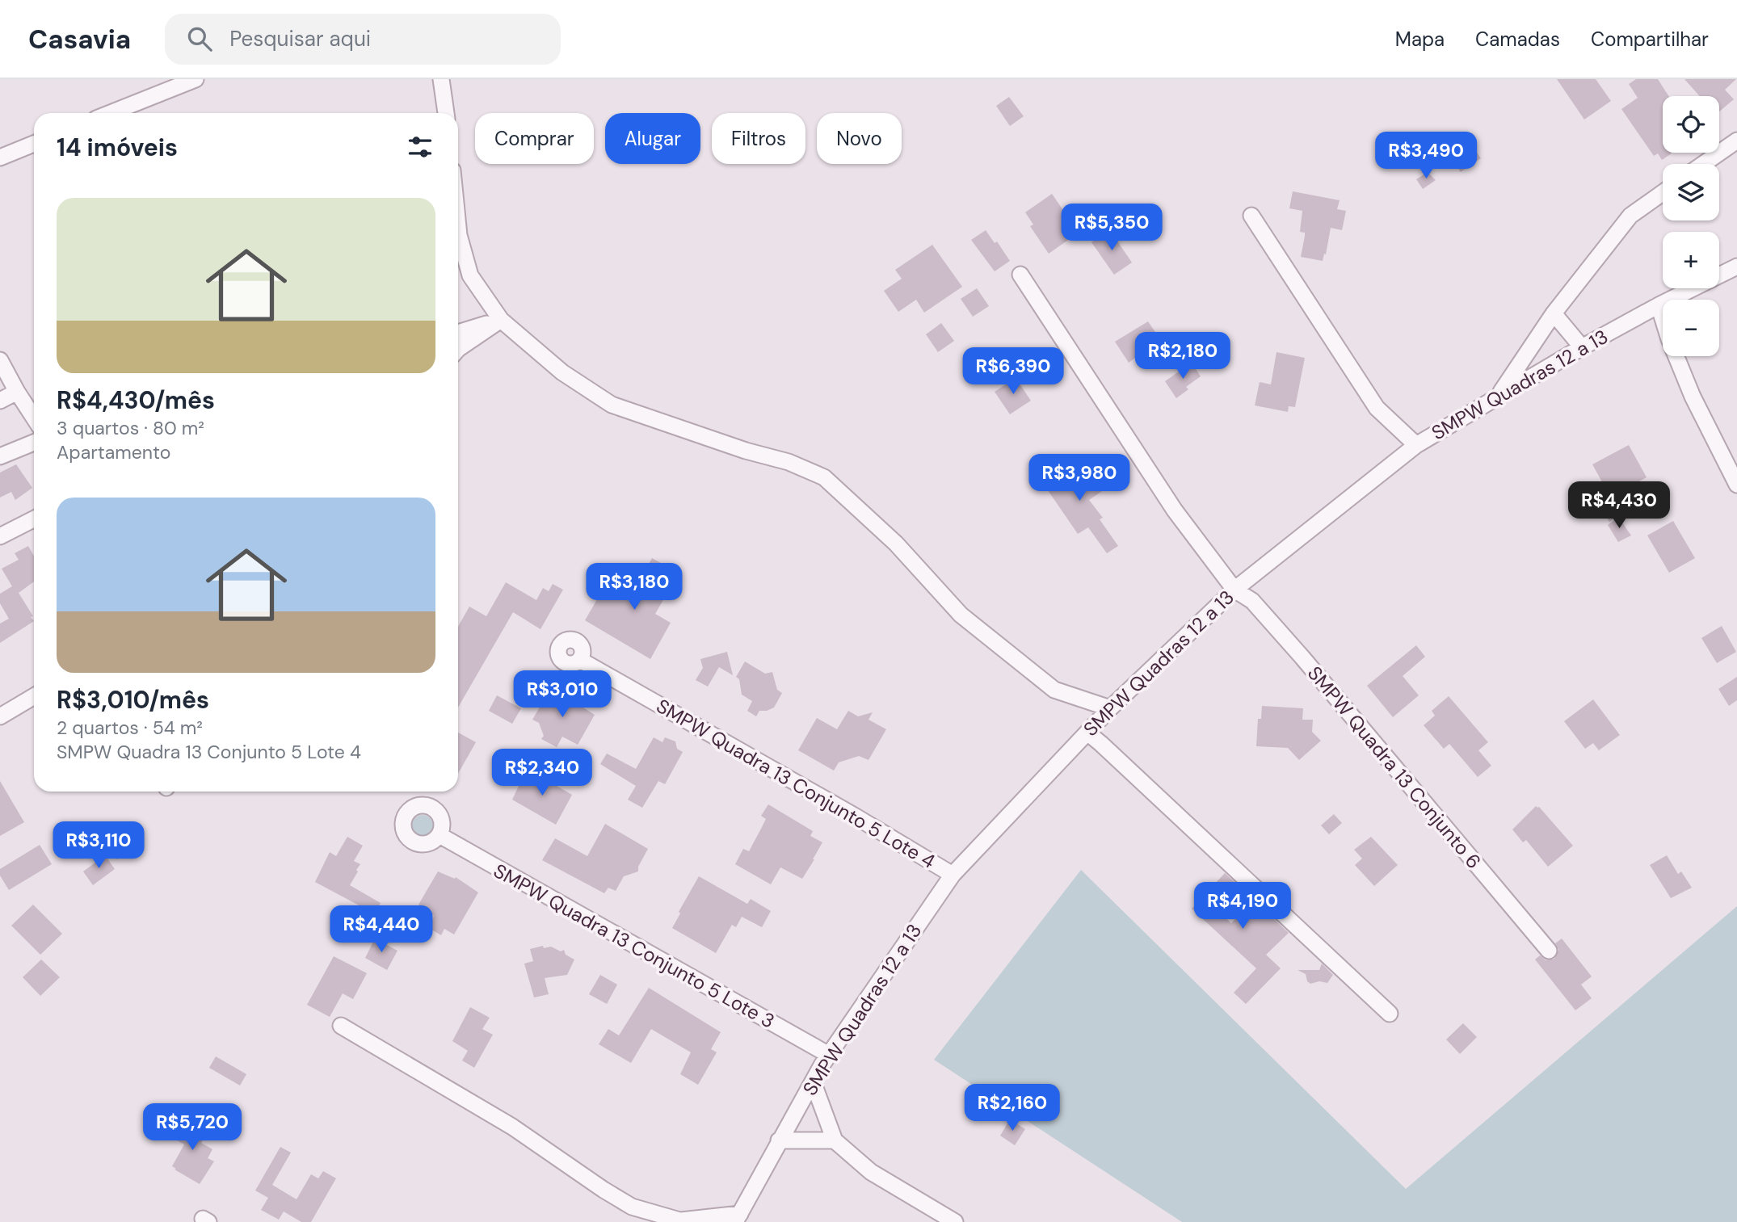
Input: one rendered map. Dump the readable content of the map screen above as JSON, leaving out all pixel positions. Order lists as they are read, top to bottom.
{
  "streets": {
    "street": [
      "SMPW Quadras 12 a 13",
      "SMPW Quadra 13 Conjunto 6",
      "SMPW Quadra 13 Conjunto 5 Lote 4",
      "SMPW Quadra 13 Conjunto 5 Lote 3"
    ]
  },
  "crossings": [
    ["SMPW Quadras 12 a 13", "SMPW Quadra 13 Conjunto 6"],
    ["SMPW Quadras 12 a 13", "SMPW Quadra 13 Conjunto 5 Lote 4"],
    ["SMPW Quadras 12 a 13", "SMPW Quadra 13 Conjunto 5 Lote 3"]
  ],
  "page": {
    "header": "Casavia",
    "search": "Pesquisar aqui",
    "nav": ["Mapa", "Camadas", "Compartilhar"],
    "map_buttons": ["+", "−"],
    "chip": [
      "Comprar",
      "Alugar",
      "Filtros",
      "Novo"
    ],
    "heading": "14 imóveis",
    "price": [
      "R$3,490",
      "R$5,350",
      "R$2,180",
      "R$6,390",
      "R$3,980",
      "R$4,430",
      "R$3,180",
      "R$3,010",
      "R$2,340",
      "R$3,110",
      "R$4,190",
      "R$4,440",
      "R$2,160",
      "R$5,720"
    ],
    "list": [
      {
        "name": "R$4,430/mês",
        "note": "3 quartos · 80 m² · Apartamento"
      },
      {
        "name": "R$3,010/mês",
        "note": "2 quartos · 54 m² · SMPW Quadra 13 Conjunto 5 Lote 4"
      }
    ]
  }
}
